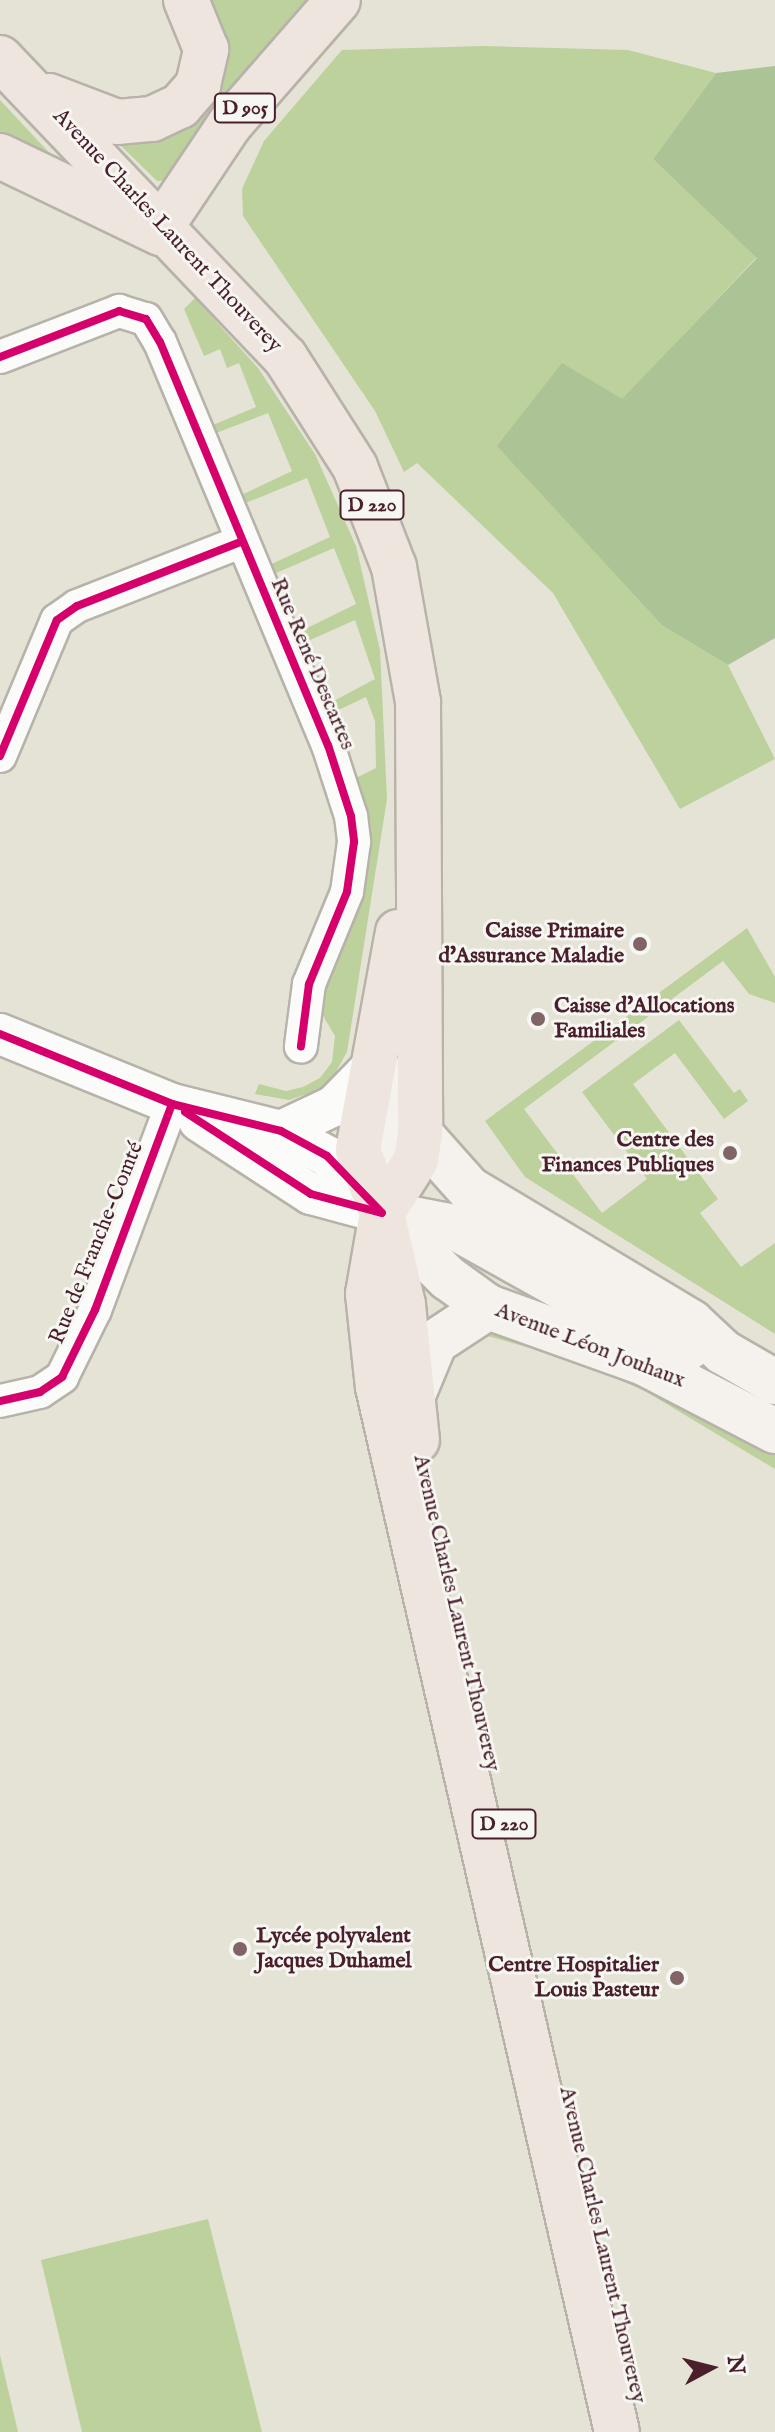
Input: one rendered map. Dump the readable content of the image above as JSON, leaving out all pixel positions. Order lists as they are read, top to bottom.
{
  "streets": {
    "main road": [
      "D 905",
      "Avenue Charles Laurent Thouverey",
      "D 220",
      "Avenue Léon Jouhaux"
    ],
    "street": ["Rue René Descartes", "Rue de Franche-Comté"]
  },
  "crossings": [
    ["D 905", "Avenue Charles Laurent Thouverey"],
    ["Avenue Charles Laurent Thouverey", "D 220"],
    ["Avenue Charles Laurent Thouverey", "Avenue Léon Jouhaux"],
    ["D 220", "Avenue Léon Jouhaux"]
  ],
  "places": [
    "Caisse Primaire d'Assurance Maladie",
    "Caisse d'Allocations Familiales",
    "Centre des Finances Publiques",
    "Lycée polyvalent Jacques Duhamel",
    "Centre Hospitalier Louis Pasteur"
  ],
  "north": "right"
}
